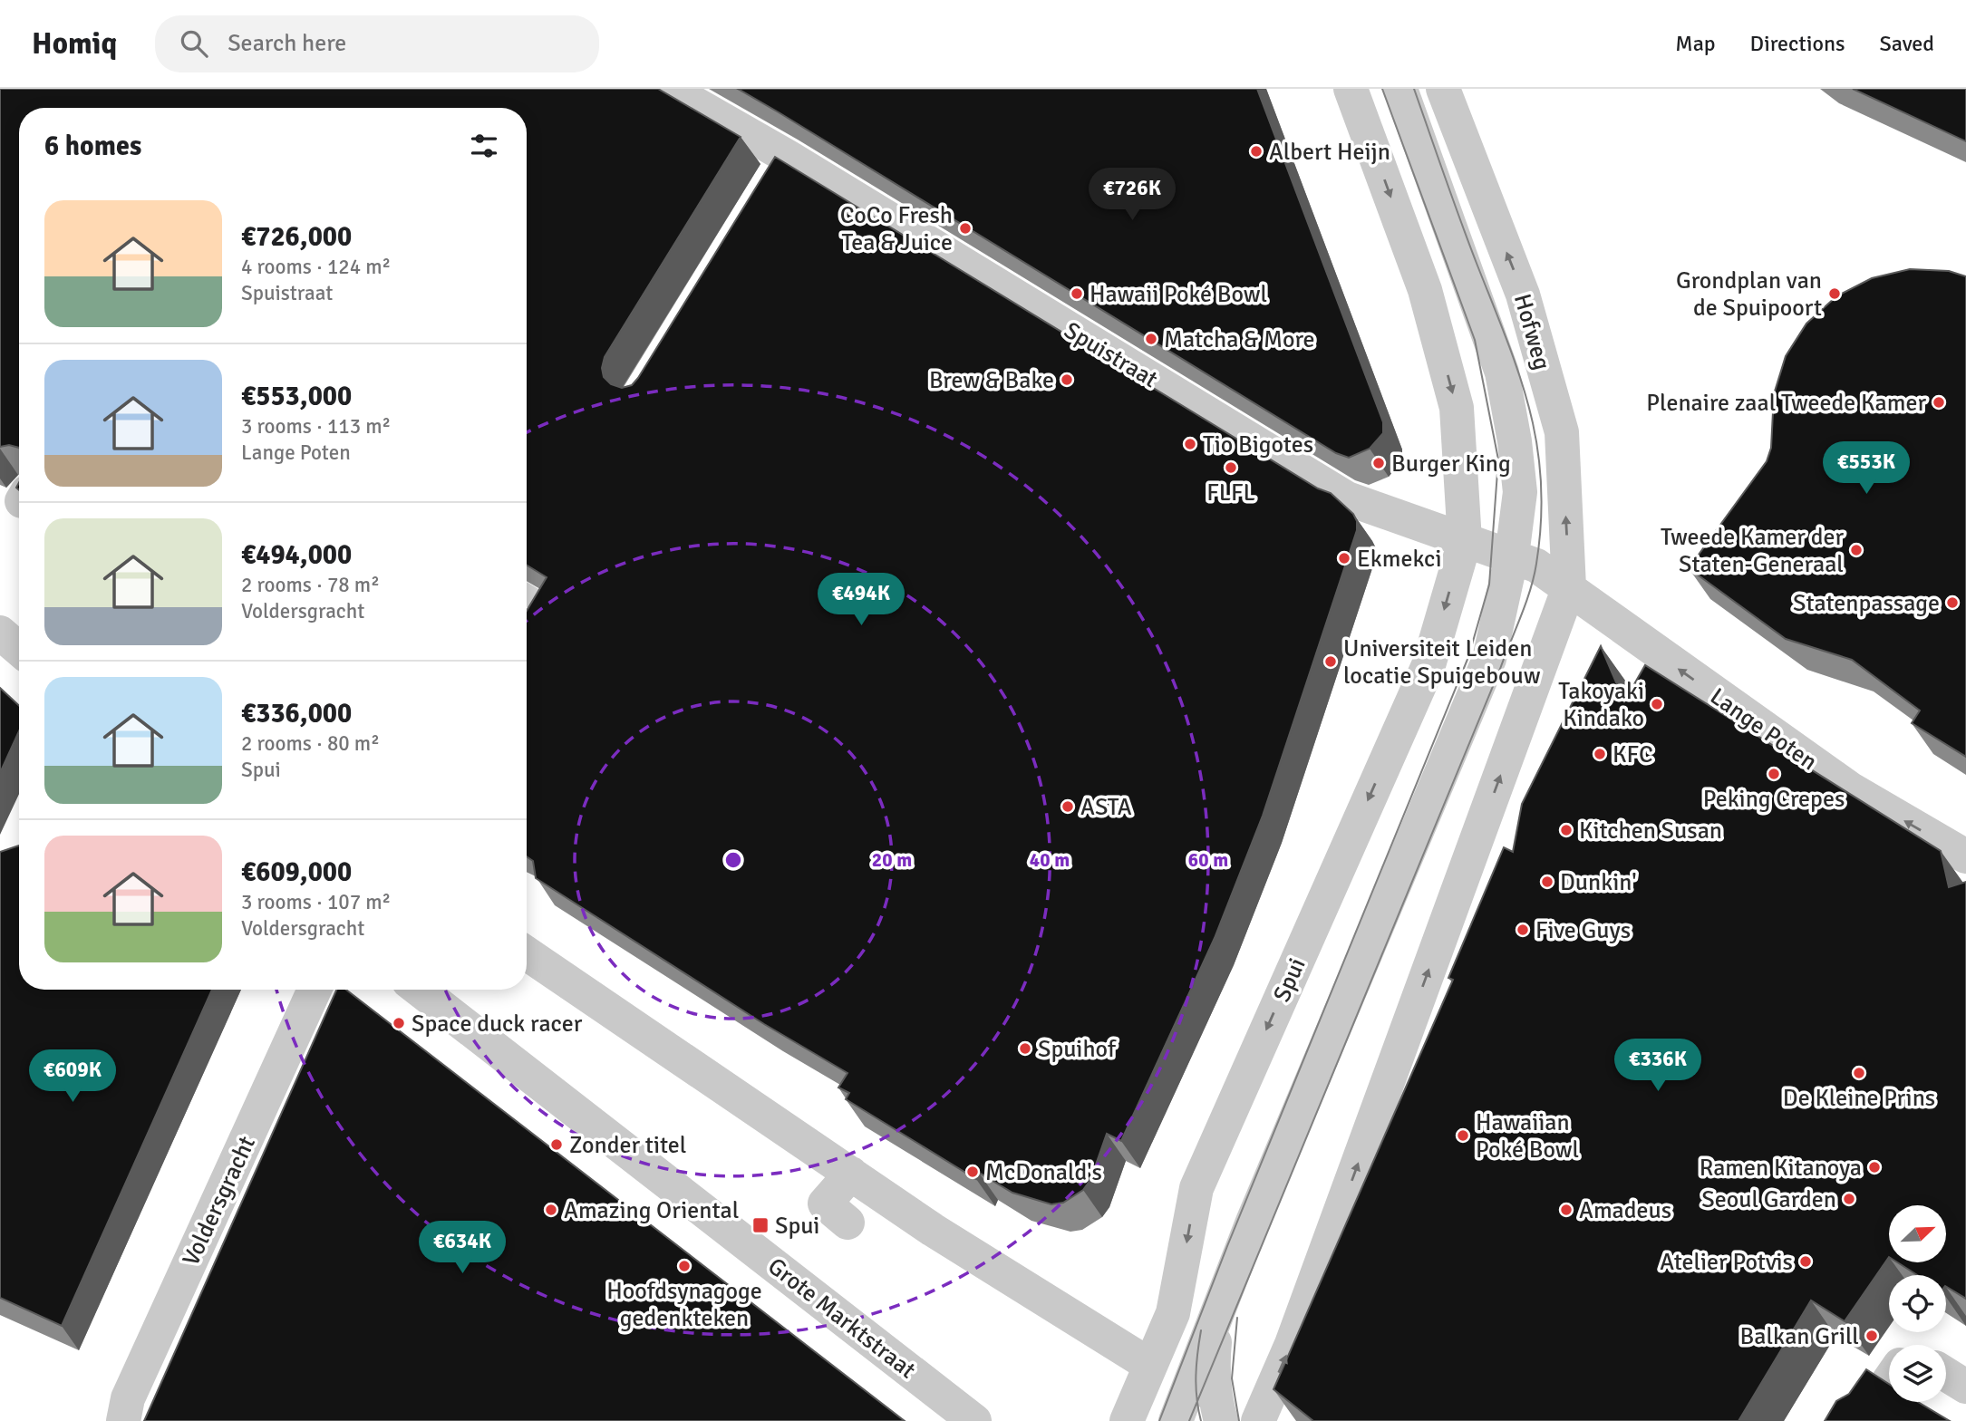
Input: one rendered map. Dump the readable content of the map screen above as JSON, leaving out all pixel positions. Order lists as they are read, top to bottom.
{
  "streets": {
    "street": [
      "Hofweg",
      "Spuistraat",
      "Lange Poten",
      "Spui",
      "Voldersgracht",
      "Grote Marktstraat"
    ]
  },
  "crossings": [
    ["Hofweg", "Spuistraat"],
    ["Hofweg", "Lange Poten"],
    ["Spuistraat", "Lange Poten"],
    ["Spuistraat", "Spui"]
  ],
  "one_way": ["Lange Poten"],
  "places": {
    "other": [
      "Albert Heijn",
      "CoCo Fresh Tea & Juice",
      "Hawaii Poké Bowl",
      "Grondplan van de Spuipoort",
      "Matcha & More",
      "Brew & Bake",
      "Plenaire zaal Tweede Kamer",
      "Tio Bigotes",
      "Burger King",
      "FLFL",
      "Tweede Kamer der Staten-Generaal",
      "Ekmekci",
      "Statenpassage",
      "Universiteit Leiden locatie Spuigebouw",
      "Takoyaki Kindako",
      "KFC",
      "Peking Crepes",
      "ASTA",
      "Kitchen Susan",
      "Dunkin'",
      "Five Guys",
      "Space duck racer",
      "Spuihof",
      "De Kleine Prins",
      "Hawaiian Poké Bowl",
      "Zonder titel",
      "Ramen Kitanoya",
      "McDonald's",
      "Seoul Garden",
      "Amazing Oriental",
      "Amadeus",
      "Atelier Potvis",
      "Hoofdsynagoge gedenkteken",
      "Balkan Grill"
    ],
    "transit": ["Spui"]
  },
  "north": "top right",
  "page": {
    "header": "Homiq",
    "search": "Search here",
    "nav": ["Map", "Directions", "Saved"],
    "heading": "6 homes",
    "price": [
      "€726K",
      "€553K",
      "€494K",
      "€336K",
      "€609K",
      "€634K"
    ],
    "list": [
      {
        "name": "€726,000",
        "note": "4 rooms · 124 m² · Spuistraat"
      },
      {
        "name": "€553,000",
        "note": "3 rooms · 113 m² · Lange Poten"
      },
      {
        "name": "€494,000",
        "note": "2 rooms · 78 m² · Voldersgracht"
      },
      {
        "name": "€336,000",
        "note": "2 rooms · 80 m² · Spui"
      },
      {
        "name": "€609,000",
        "note": "3 rooms · 107 m² · Voldersgracht"
      }
    ]
  },
  "rings": ["20 m", "40 m", "60 m"]
}
